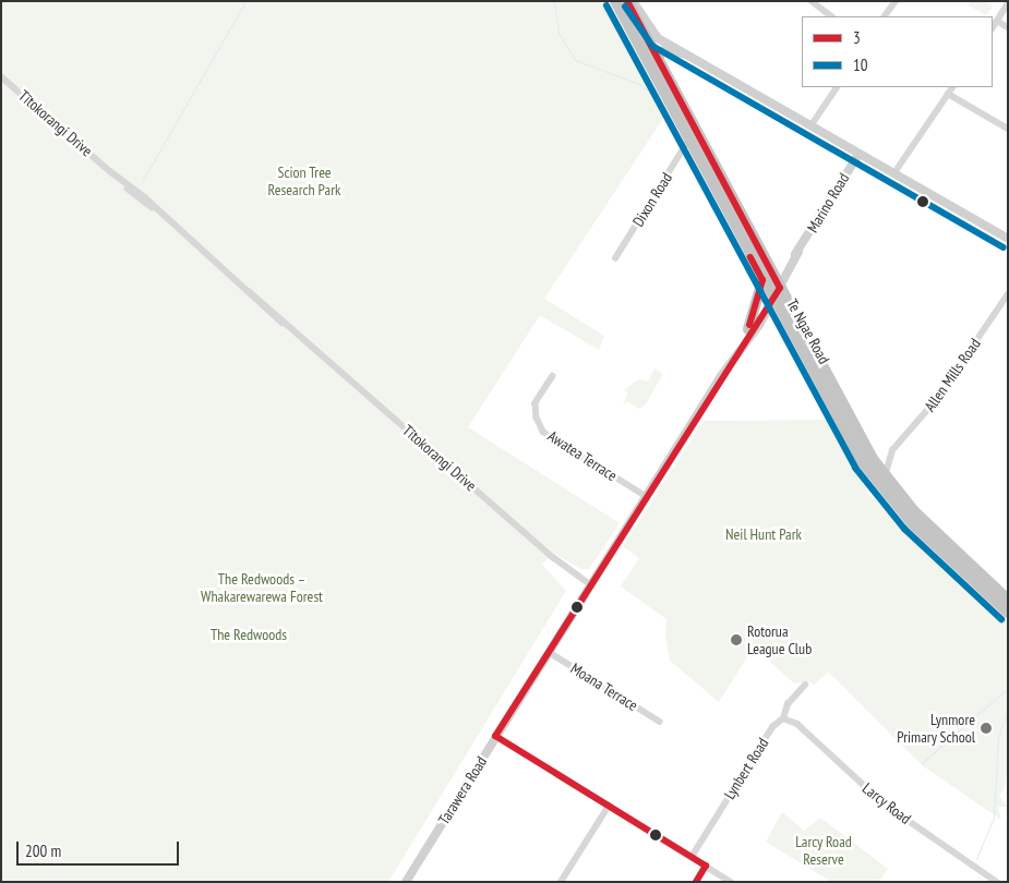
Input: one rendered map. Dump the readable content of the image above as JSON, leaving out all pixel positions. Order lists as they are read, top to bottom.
{
  "streets": {
    "highway": ["Te Ngae Road"],
    "main road": ["Marino Road", "Tarawera Road"],
    "street": [
      "Tītokorangi Drive",
      "Dixon Road",
      "Allen Mills Road",
      "Awatea Terrace",
      "Moana Terrace",
      "Lynbert Road",
      "Larcy Road"
    ]
  },
  "crossings": [
    ["Tītokorangi Drive", "Tarawera Road"],
    ["Dixon Road", "Te Ngae Road"],
    ["Marino Road", "Te Ngae Road"],
    ["Marino Road", "Tarawera Road"],
    ["Te Ngae Road", "Allen Mills Road"],
    ["Te Ngae Road", "Tarawera Road"],
    ["Awatea Terrace", "Tarawera Road"],
    ["Moana Terrace", "Tarawera Road"],
    ["Lynbert Road", "Larcy Road"]
  ],
  "parks": [
    "Scion Tree Research Park",
    "Neil Hunt Park",
    "The Redwoods – Whakarewarewa Forest",
    "The Redwoods",
    "Larcy Road Reserve"
  ],
  "places": ["Rotorua League Club", "Lynmore Primary School"],
  "lines": ["transit line 3", "transit line 10"],
  "legend": ["3", "10"],
  "scale_bar": "200 m"
}
